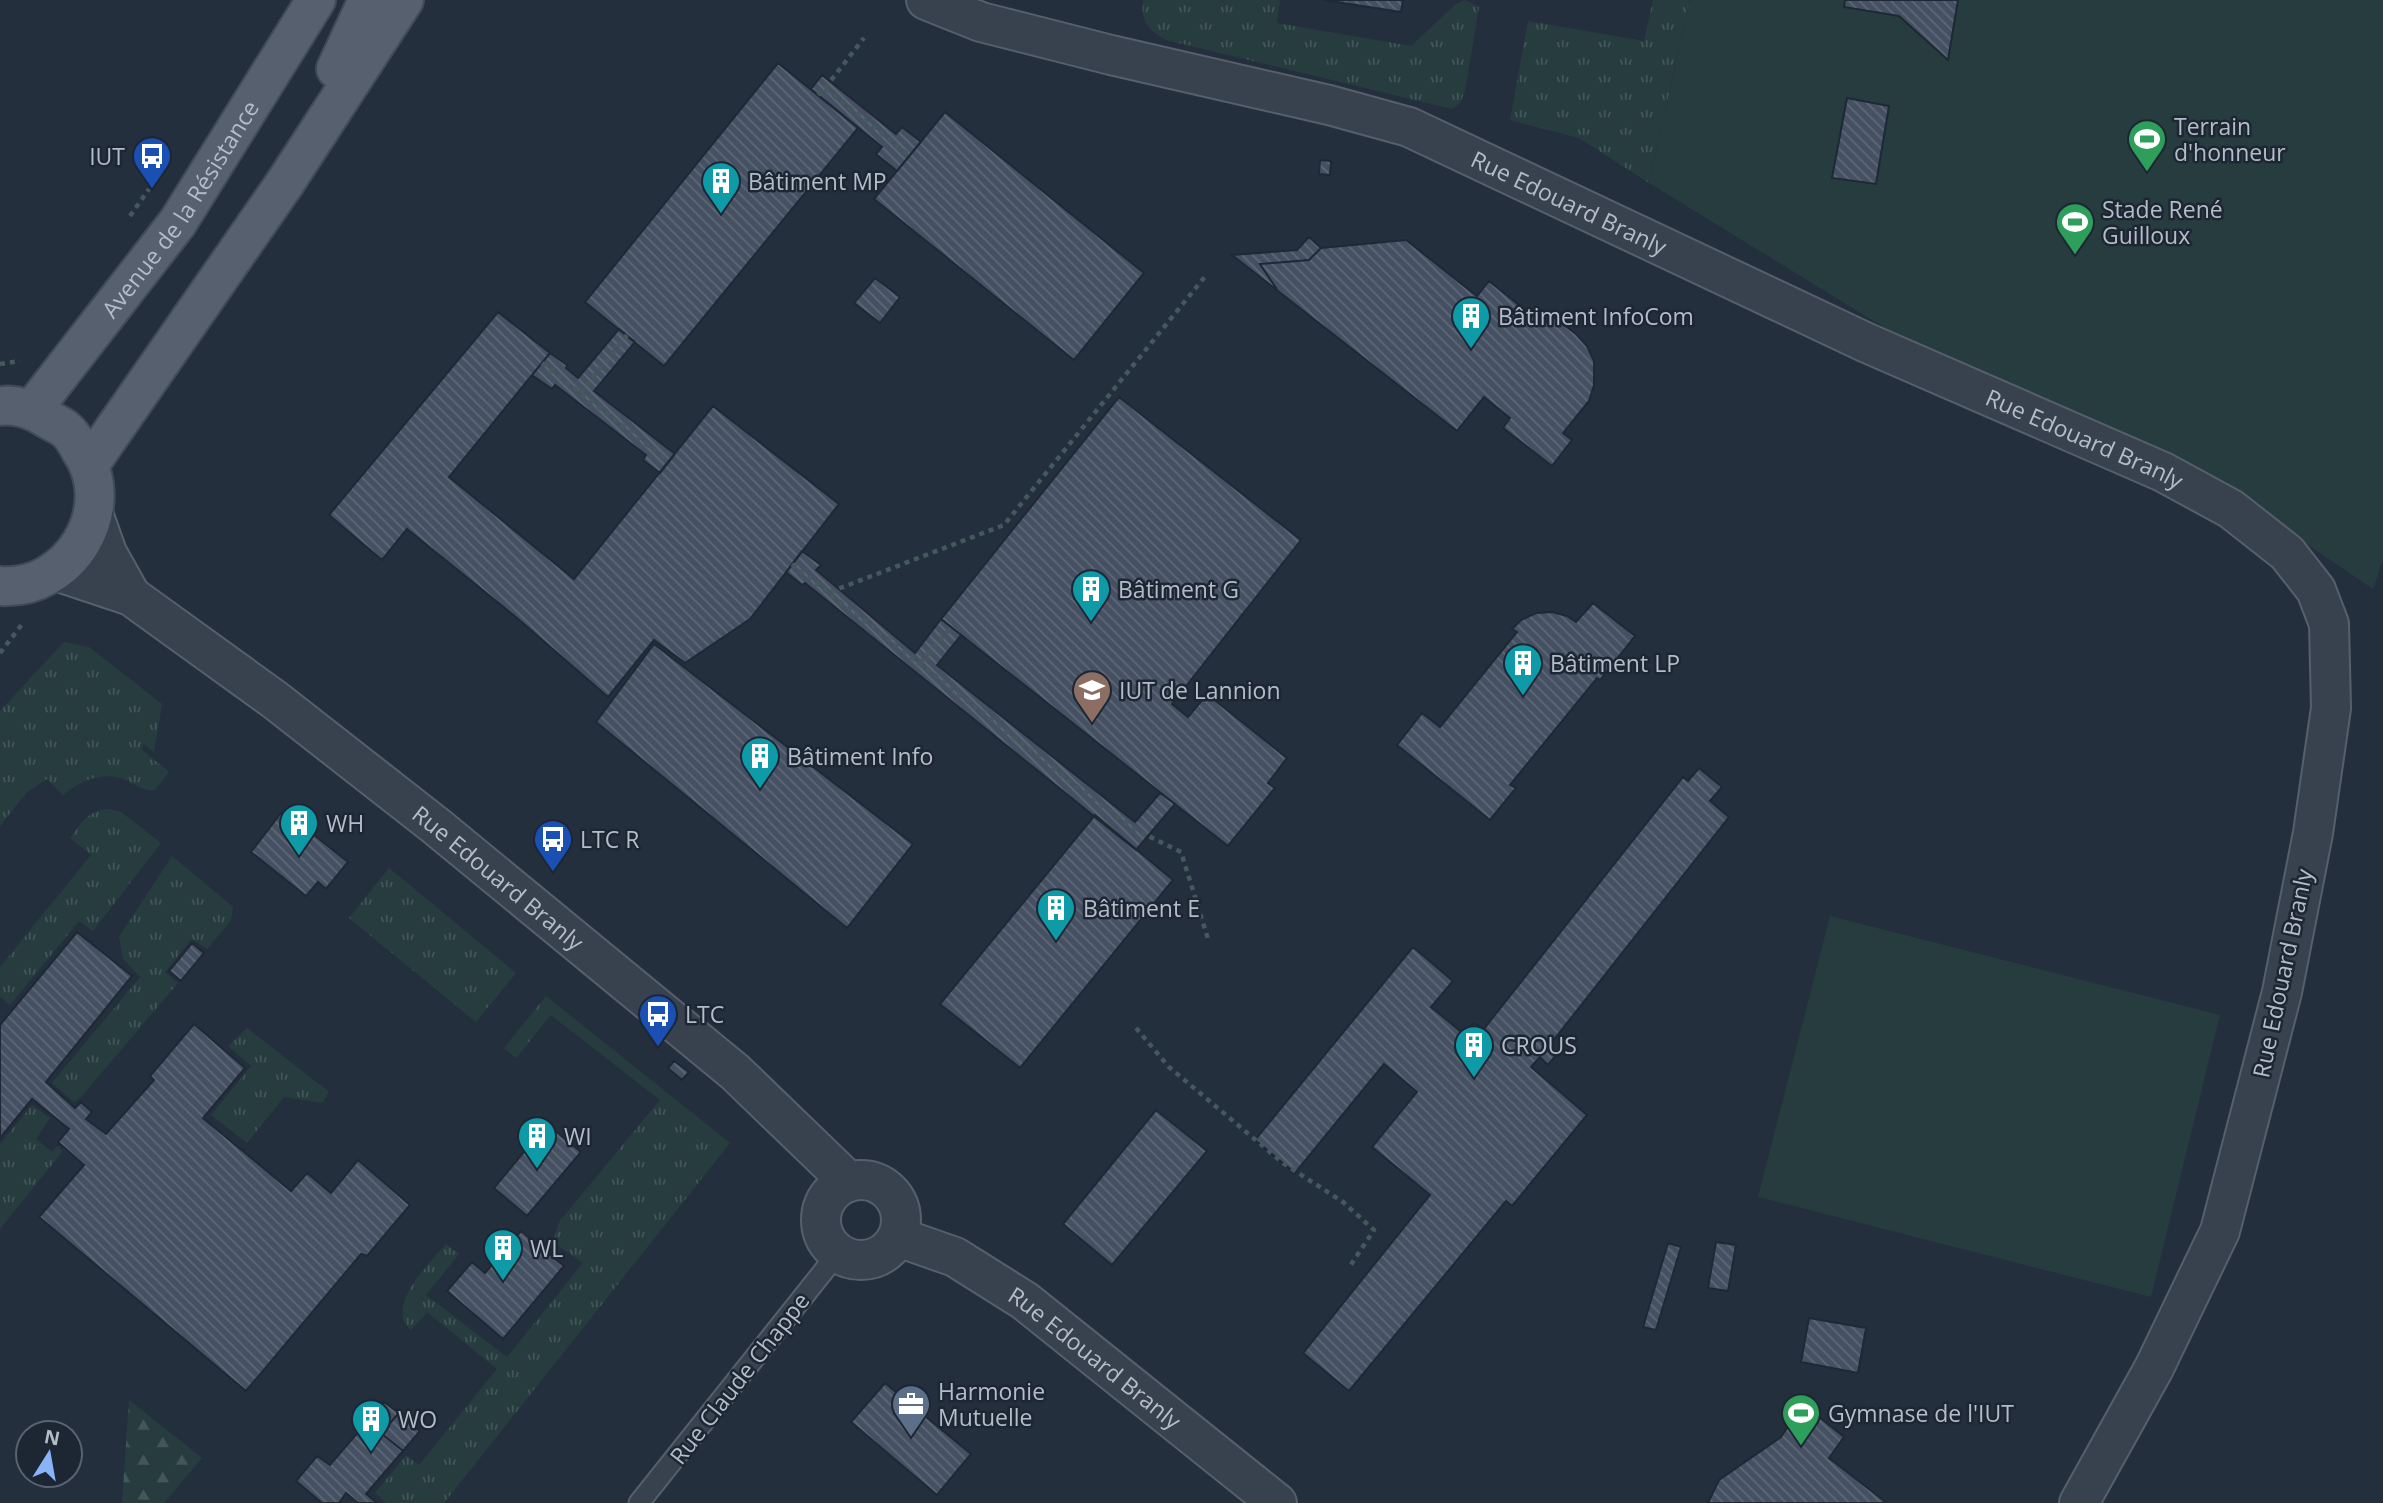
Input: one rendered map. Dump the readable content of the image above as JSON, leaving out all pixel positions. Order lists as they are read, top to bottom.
{
  "streets": {
    "main road": ["Avenue de la Résistance"],
    "street": ["Rue Edouard Branly"],
    "lane": ["Rue Claude Chappe"]
  },
  "crossings": [
    ["Rue Edouard Branly", "Rue Claude Chappe"]
  ],
  "places": {
    "sports": ["Terrain d'honneur", "Stade René Guilloux", "Gymnase de l'IUT"],
    "bus stop": ["IUT", "LTC R", "LTC"],
    "building": [
      "Bâtiment MP",
      "Bâtiment InfoCom",
      "Bâtiment G",
      "Bâtiment LP",
      "Bâtiment Info",
      "WH",
      "Bâtiment E",
      "CROUS",
      "WI",
      "WL",
      "WO"
    ],
    "school or university": ["IUT de Lannion"],
    "office": ["Harmonie Mutuelle"]
  },
  "north": "top"
}
